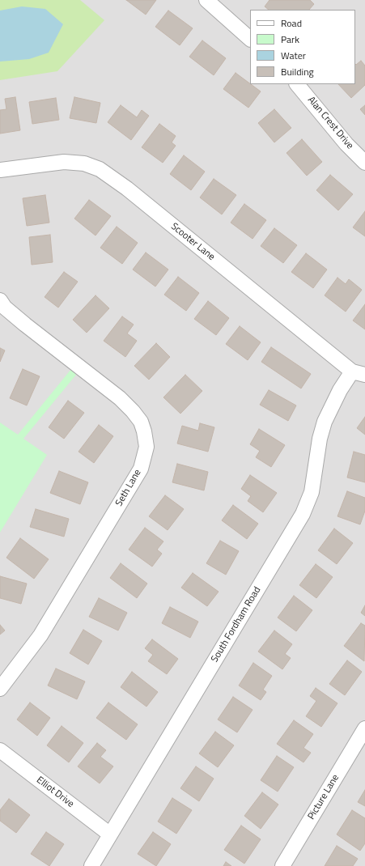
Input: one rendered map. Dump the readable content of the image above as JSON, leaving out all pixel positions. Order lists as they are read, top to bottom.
{
  "streets": {
    "street": [
      "Alan Crest Drive",
      "Scooter Lane",
      "Seth Lane",
      "South Fordham Road",
      "Elliot Drive",
      "Picture Lane"
    ]
  },
  "crossings": [
    ["Scooter Lane", "South Fordham Road"],
    ["South Fordham Road", "Elliot Drive"]
  ],
  "legend": [
    "Road",
    "Park",
    "Water",
    "Building"
  ]
}
